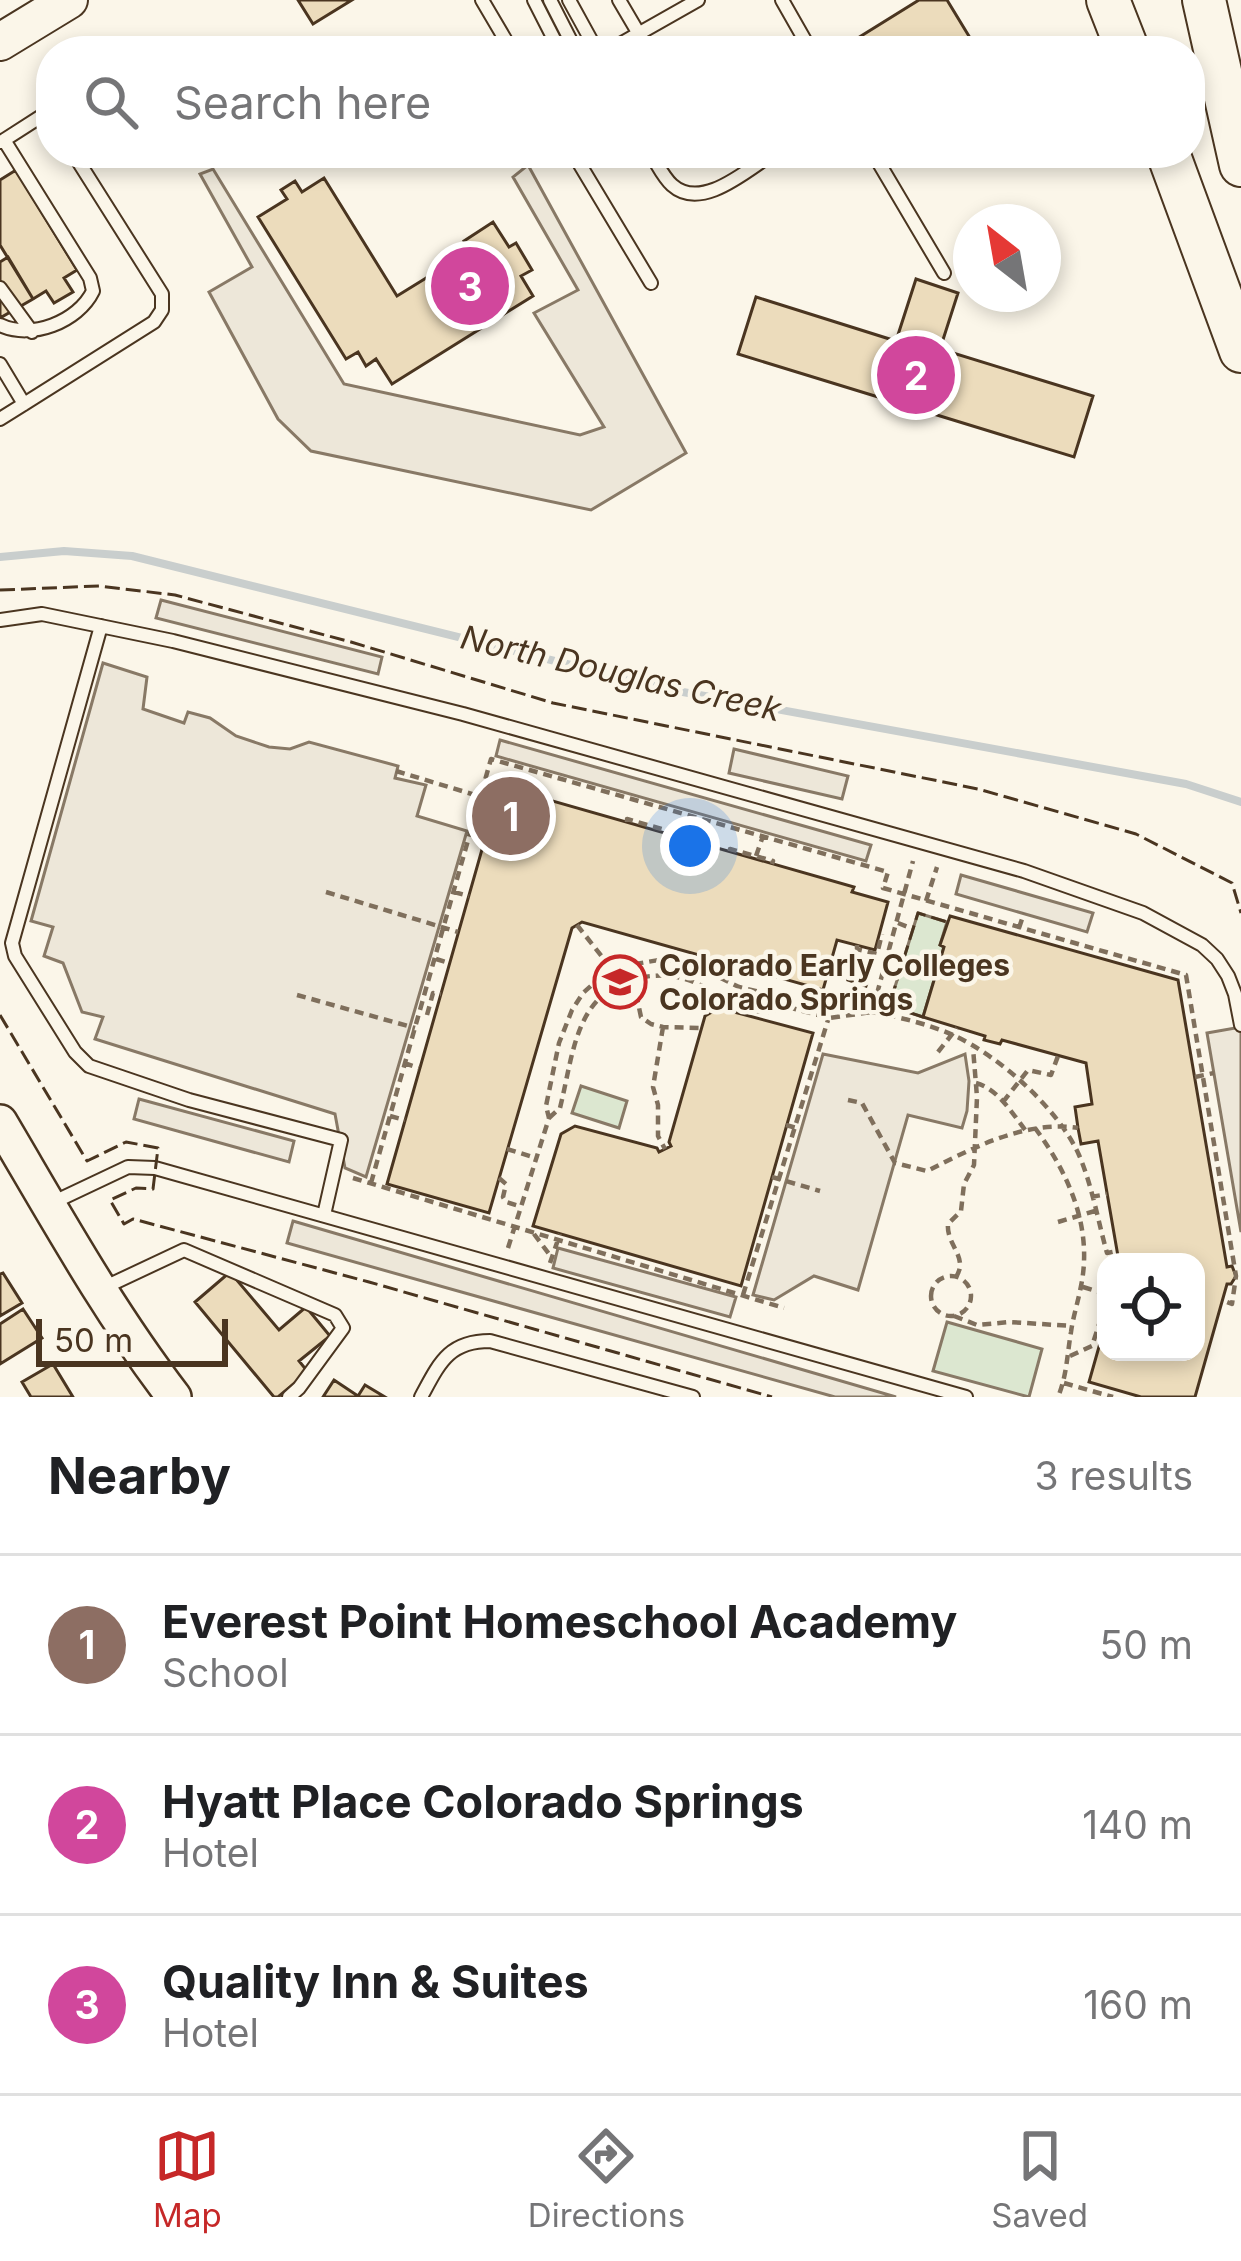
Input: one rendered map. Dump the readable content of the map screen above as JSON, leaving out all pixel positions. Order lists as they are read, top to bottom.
{
  "water": ["North Douglas Creek"],
  "places": {
    "school or university": ["Colorado Early Colleges Colorado Springs"]
  },
  "scale_bar": "50 m",
  "north": "top left",
  "page": {
    "search": "Search here",
    "pins": ["3", "2", "1"],
    "scale": "50 m",
    "heading": ["Nearby", "3 results"],
    "list": [
      {
        "mark": "1",
        "name": "Everest Point Homeschool Academy",
        "note": "School",
        "value": "50 m"
      },
      {
        "mark": "2",
        "name": "Hyatt Place Colorado Springs",
        "note": "Hotel",
        "value": "140 m"
      },
      {
        "mark": "3",
        "name": "Quality Inn & Suites",
        "note": "Hotel",
        "value": "160 m"
      }
    ],
    "nav": ["Map", "Directions", "Saved"]
  }
}
